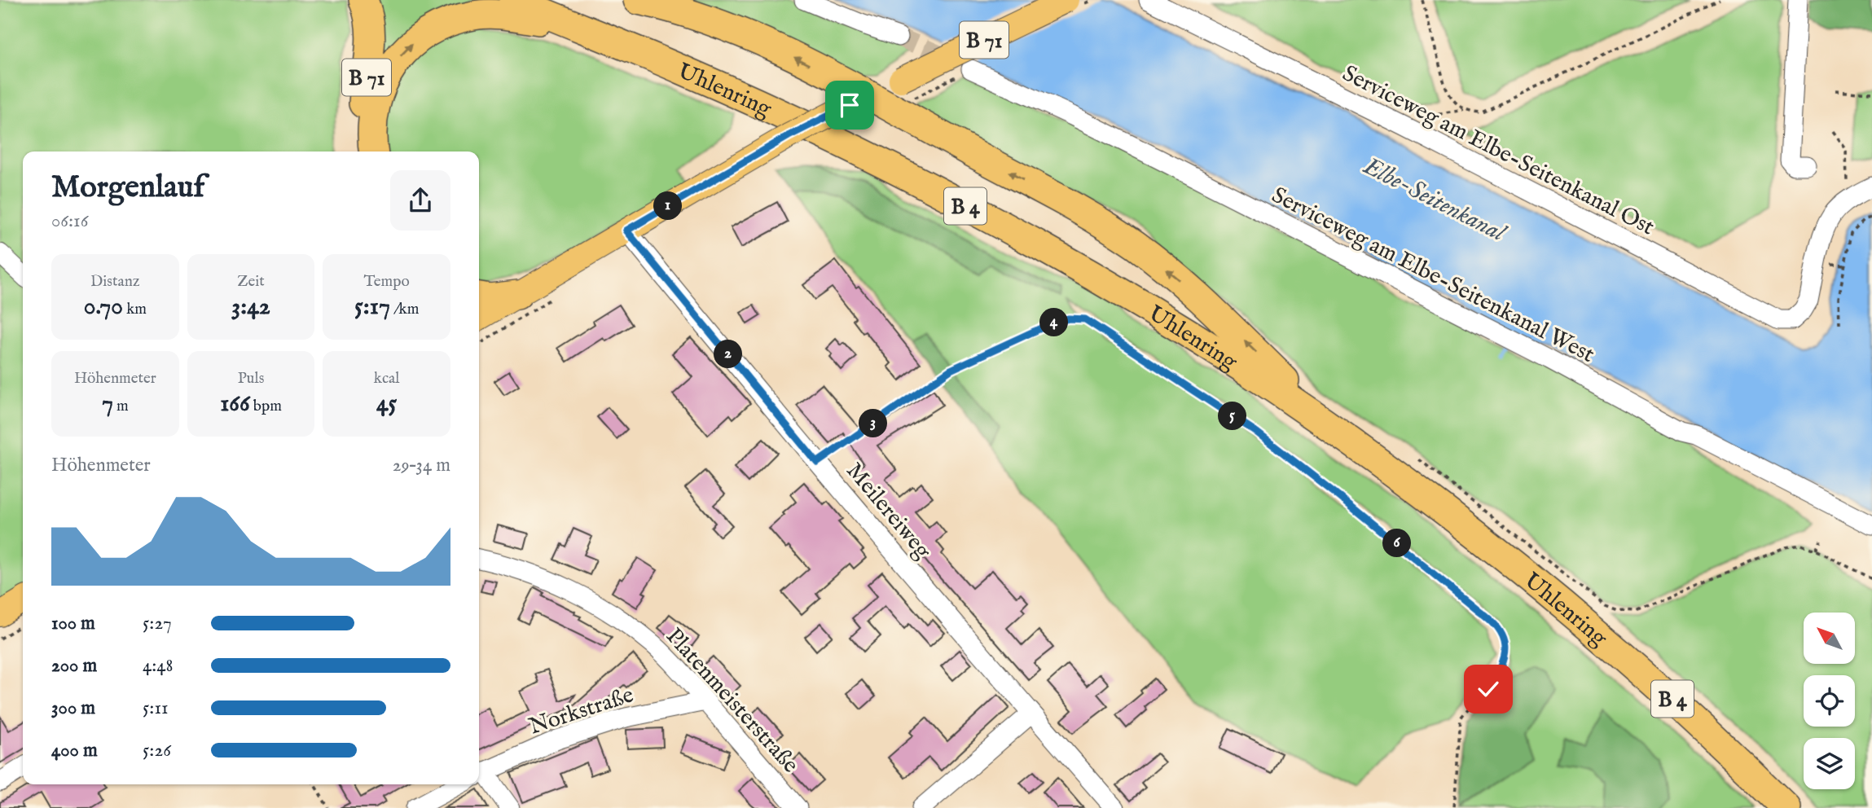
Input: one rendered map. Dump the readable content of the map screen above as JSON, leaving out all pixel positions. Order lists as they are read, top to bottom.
{
  "streets": {
    "highway": ["B 71", "Uhlenring", "B 4"],
    "street": [
      "Serviceweg am Elbe-Seitenkanal Ost",
      "Serviceweg am Elbe-Seitenkanal West",
      "Meilereiweg",
      "Platenmeisterstraße",
      "Norkstraße"
    ]
  },
  "crossings": [
    ["Platenmeisterstraße", "Norkstraße"]
  ],
  "water": ["Elbe-Seitenkanal"],
  "north": "top left",
  "page": {
    "heading": ["Morgenlauf", "06:16"],
    "pins": [
      "1",
      "4",
      "2",
      "5",
      "3",
      "6"
    ],
    "stats": [
      ["Distanz", "0.70 km"],
      ["Zeit", "3:42"],
      ["Tempo", "5:17 /km"],
      ["Höhenmeter", "7 m"],
      ["Puls", "166 bpm"],
      ["kcal", "45"]
    ],
    "chart": ["Höhenmeter", "29–34 m"],
    "list": [
      {
        "name": "100 m",
        "note": "5:27"
      },
      {
        "name": "200 m",
        "note": "4:48"
      },
      {
        "name": "300 m",
        "note": "5:11"
      },
      {
        "name": "400 m",
        "note": "5:26"
      }
    ]
  }
}
